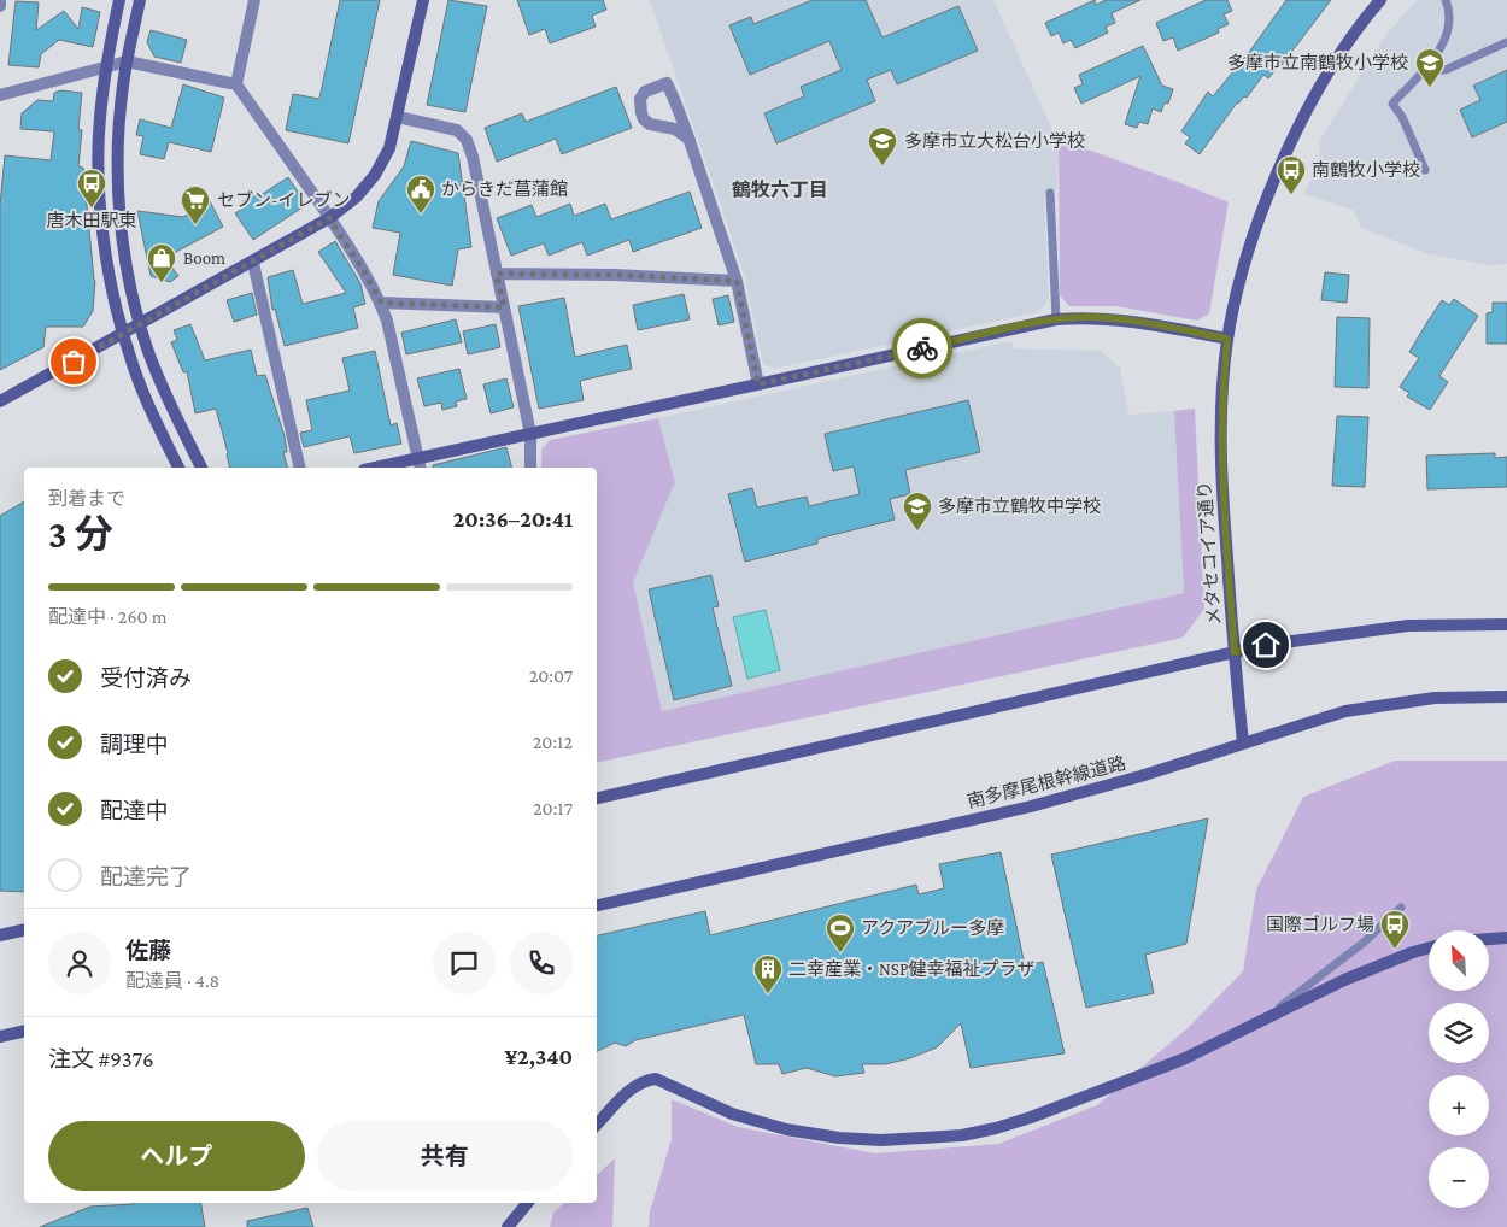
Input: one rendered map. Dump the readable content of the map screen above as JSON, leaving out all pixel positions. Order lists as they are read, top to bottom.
{
  "streets": {
    "street": ["メタセコイア通り", "南多摩尾根幹線道路"]
  },
  "crossings": [
    ["メタセコイア通り", "南多摩尾根幹線道路"]
  ],
  "districts": ["鶴牧六丁目"],
  "places": {
    "school or university": ["多摩市立南鶴牧小学校", "多摩市立大松台小学校", "多摩市立鶴牧中学校"],
    "bus stop": ["南鶴牧小学校", "唐木田駅東", "国際ゴルフ場"],
    "public building": ["からきだ菖蒲館"],
    "supermarket": ["セブン-イレブン"],
    "shop": ["Boom"],
    "sports": ["アクアブルー多摩"],
    "building": ["二幸産業・NSP健幸福祉プラザ"]
  },
  "north": "top left",
  "page": {
    "heading": ["3 分", "到着まで", "20:36–20:41"],
    "panel": [
      "佐藤",
      "配達員 · 4.8",
      "注文 #9376",
      "¥2,340"
    ],
    "bar": "配達中 · 260 m",
    "list": [
      ["受付済み", "20:07"],
      ["調理中", "20:12"],
      ["配達中", "20:17"],
      "配達完了"
    ],
    "map_buttons": ["+", "−"],
    "buttons": ["ヘルプ", "共有"]
  }
}
